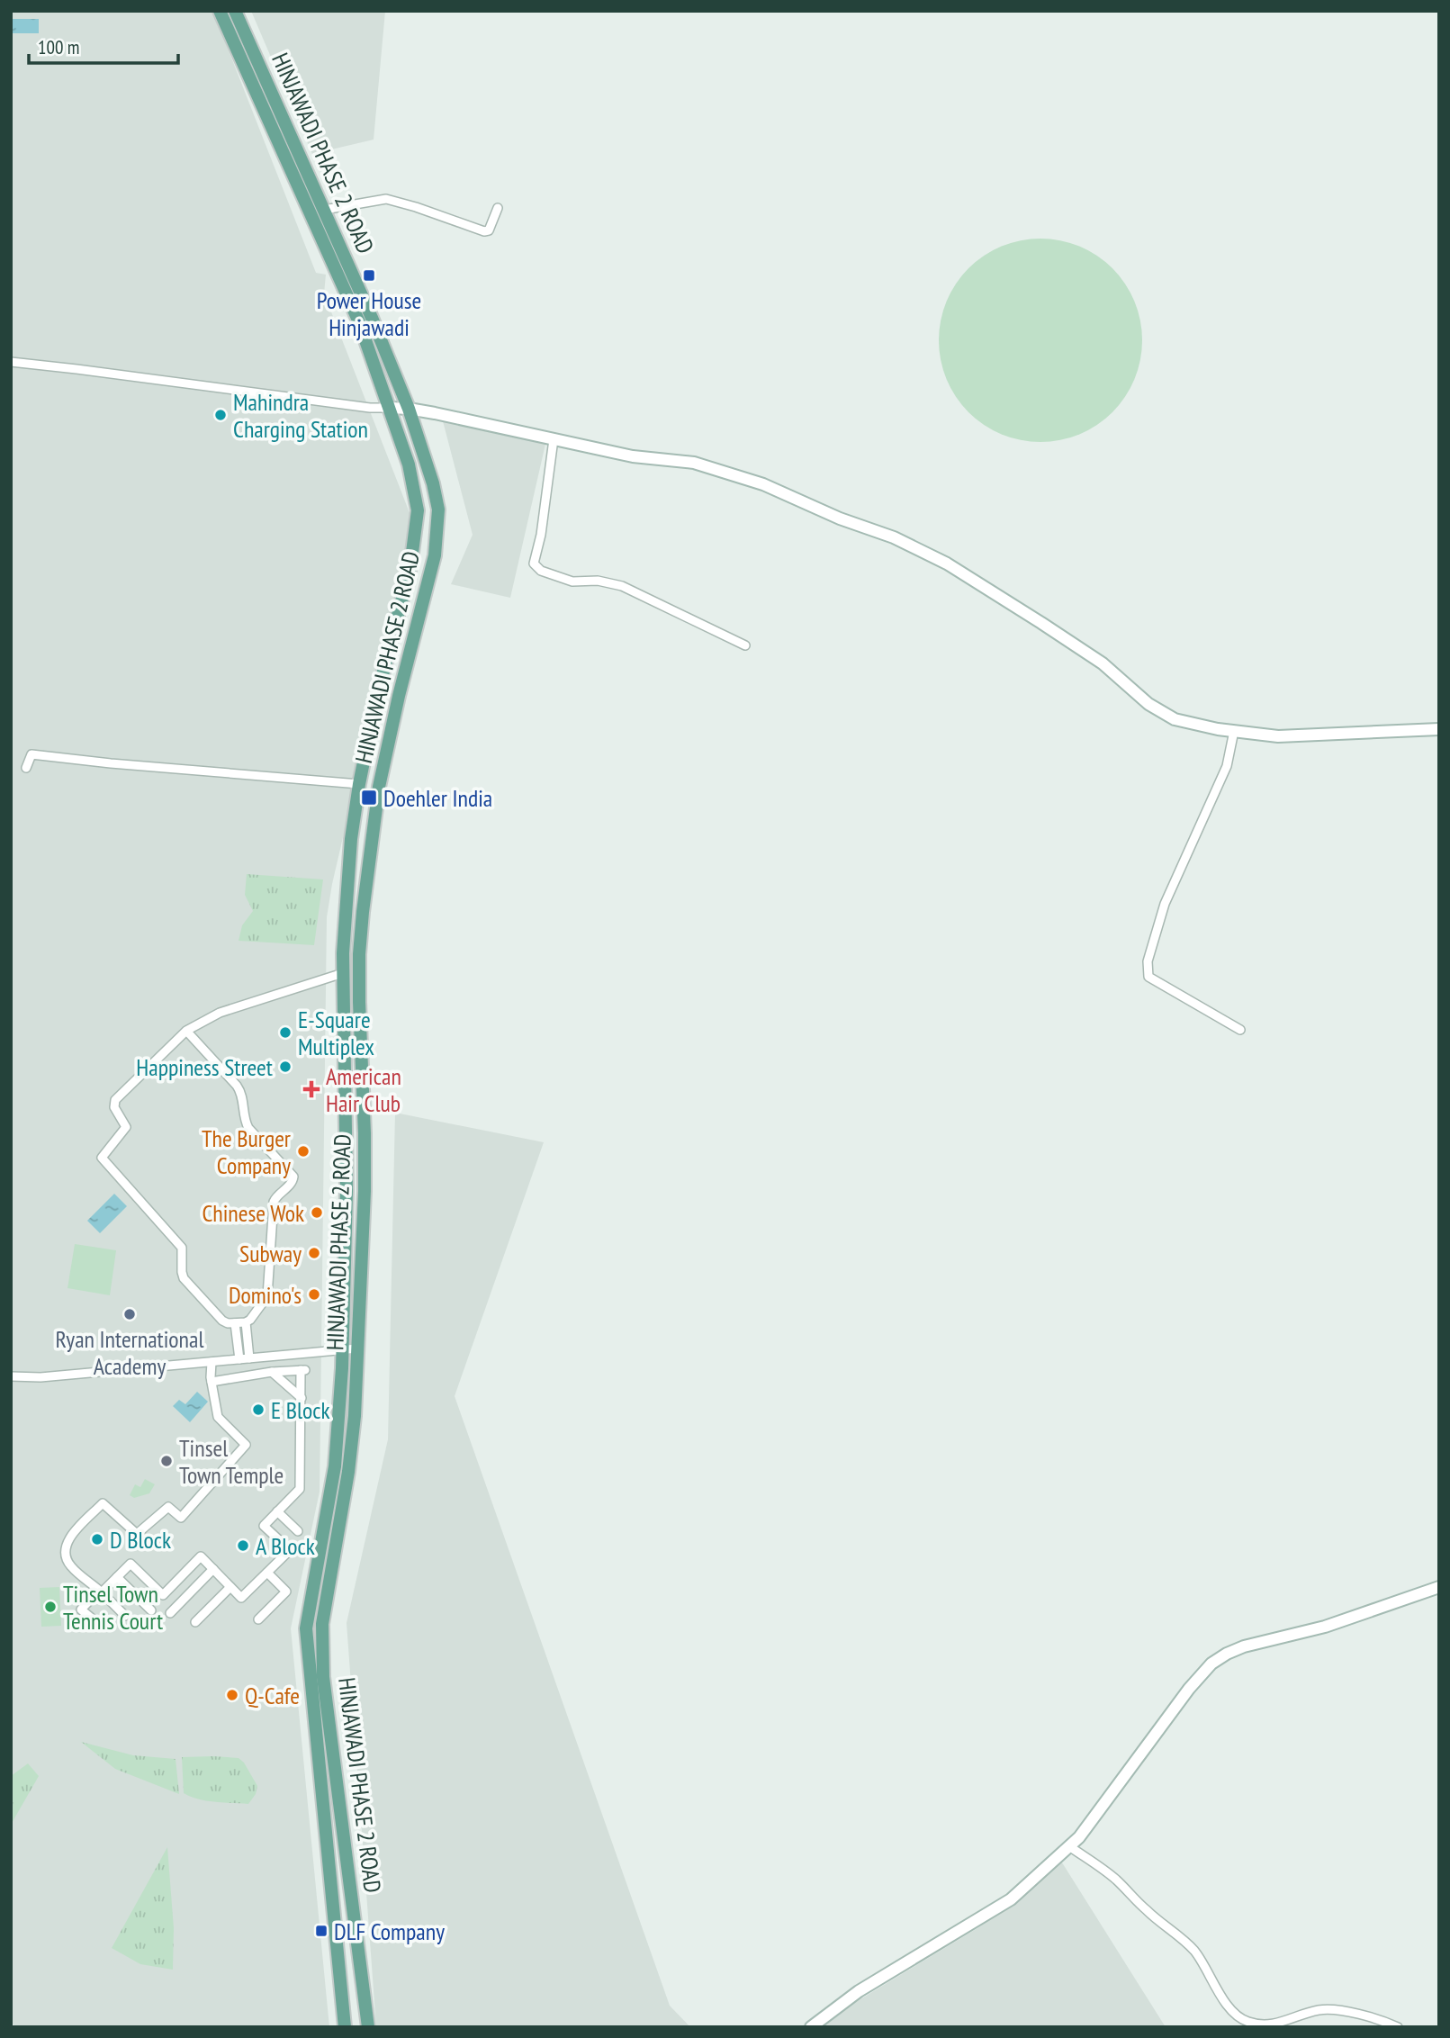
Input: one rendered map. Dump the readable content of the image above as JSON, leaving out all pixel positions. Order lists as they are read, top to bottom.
{
  "streets": {
    "main road": ["HINJAWADI PHASE 2 ROAD"]
  },
  "places": {
    "transit": ["Power House Hinjawadi", "Doehler India", "DLF Company"],
    "other": [
      "Mahindra Charging Station",
      "E-Square Multiplex",
      "Happiness Street",
      "The Burger Company",
      "Chinese Wok",
      "Subway",
      "Domino's",
      "Ryan International Academy",
      "E Block",
      "Tinsel Town Temple",
      "D Block",
      "A Block",
      "Tinsel Town Tennis Court",
      "Q-Cafe"
    ],
    "health": ["American Hair Club"]
  },
  "scale_bar": "100 m"
}
